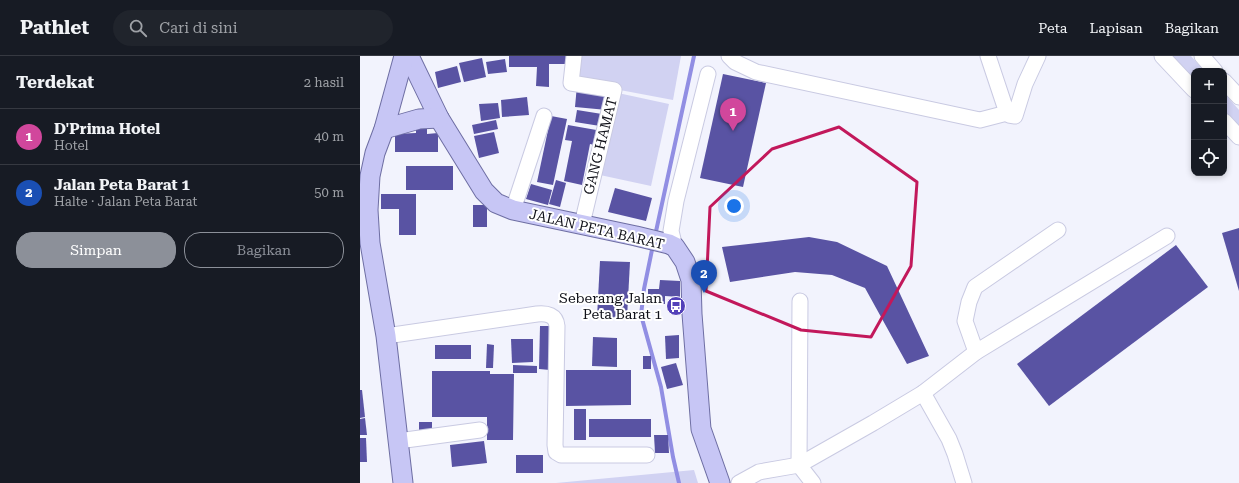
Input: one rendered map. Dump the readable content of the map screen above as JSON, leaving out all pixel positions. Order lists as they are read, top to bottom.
{
  "streets": {
    "main road": ["JALAN PETA BARAT"],
    "street": ["GANG HAMAT"]
  },
  "crossings": [
    ["GANG HAMAT", "JALAN PETA BARAT"]
  ],
  "places": {
    "bus stop": ["Seberang Jalan Peta Barat 1"]
  },
  "page": {
    "header": "Pathlet",
    "search": "Cari di sini",
    "nav": ["Peta", "Lapisan", "Bagikan"],
    "heading": ["Terdekat", "2 hasil"],
    "map_buttons": ["+", "−"],
    "pins": ["1", "2"],
    "list": [
      {
        "mark": "1",
        "name": "D'Prima Hotel",
        "note": "Hotel",
        "value": "40 m"
      },
      {
        "mark": "2",
        "name": "Jalan Peta Barat 1",
        "note": "Halte · Jalan Peta Barat",
        "value": "50 m"
      }
    ],
    "buttons": ["Simpan", "Bagikan"]
  }
}
